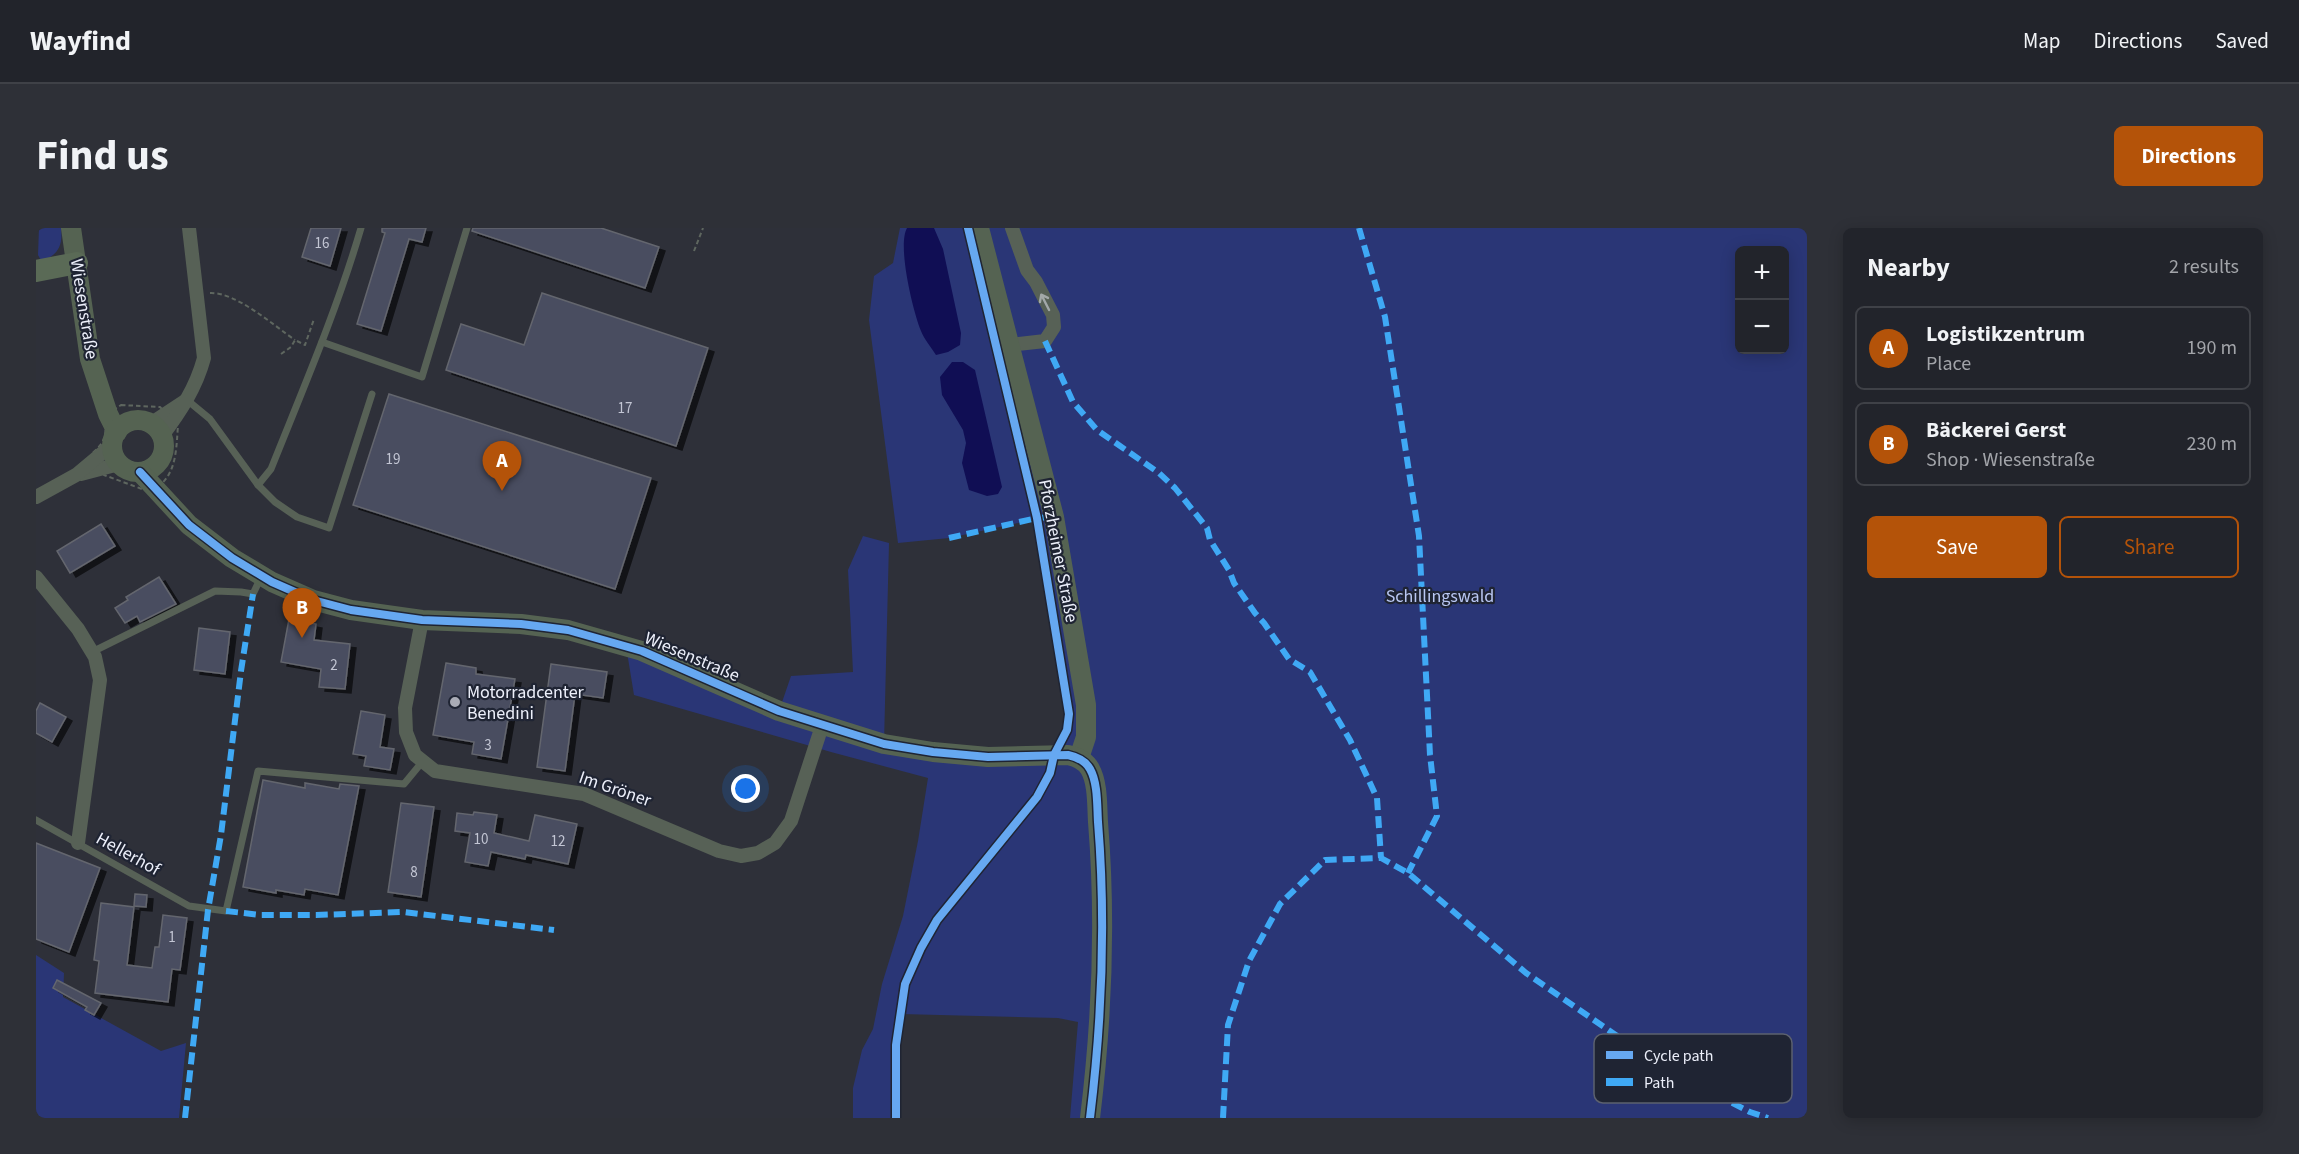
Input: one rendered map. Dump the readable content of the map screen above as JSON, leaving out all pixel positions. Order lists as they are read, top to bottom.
{
  "streets": {
    "street": ["Wiesenstraße", "Pforzheimer Straße", "Im Gröner"],
    "lane": ["Hellerhof"]
  },
  "crossings": [
    ["Wiesenstraße", "Pforzheimer Straße"],
    ["Wiesenstraße", "Im Gröner"],
    ["Im Gröner", "Hellerhof"]
  ],
  "parks": ["Schillingswald"],
  "places": ["Motorradcenter Benedini"],
  "house_numbers": [
    "16",
    "17",
    "19",
    "2",
    "3",
    "10",
    "12",
    "8",
    "1"
  ],
  "legend": ["Cycle path", "Path"],
  "page": {
    "header": "Wayfind",
    "nav": ["Map", "Directions", "Saved"],
    "title": "Find us",
    "buttons": [
      "Directions",
      ["Save", "Share"]
    ],
    "heading": ["Nearby", "2 results"],
    "map_buttons": ["+", "−"],
    "list": [
      {
        "mark": "A",
        "name": "Logistikzentrum",
        "note": "Place",
        "value": "190 m"
      },
      {
        "mark": "B",
        "name": "Bäckerei Gerst",
        "note": "Shop · Wiesenstraße",
        "value": "230 m"
      }
    ],
    "pins": ["A", "B"]
  }
}
